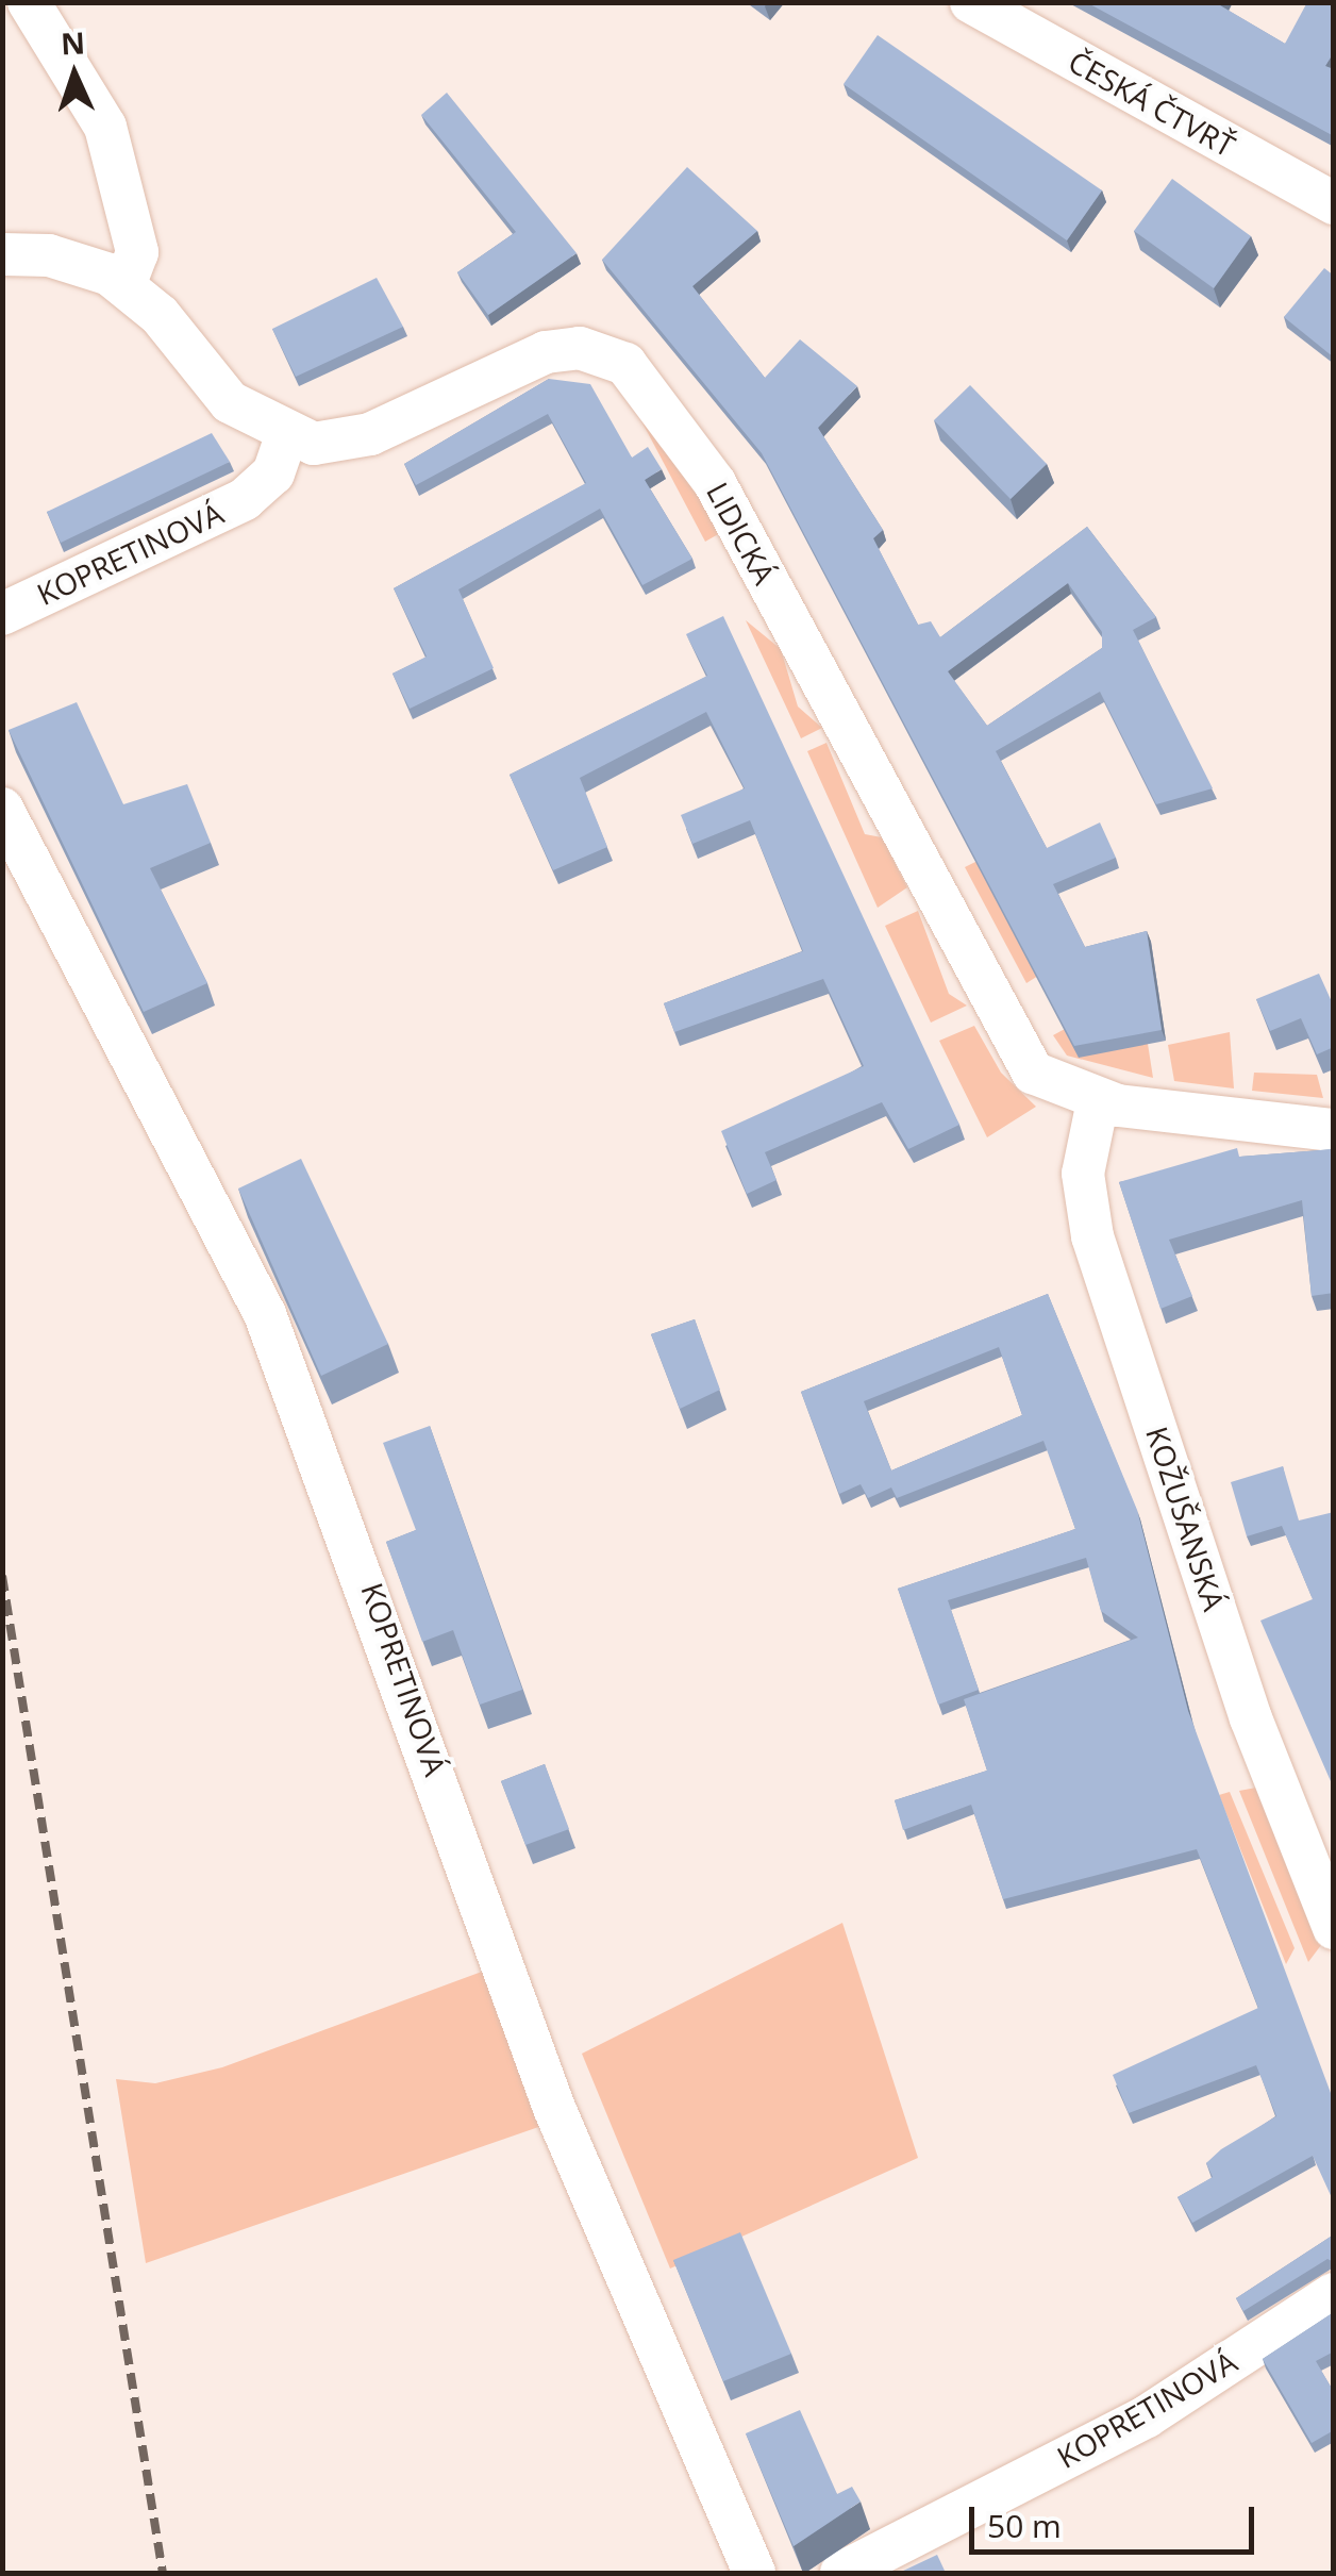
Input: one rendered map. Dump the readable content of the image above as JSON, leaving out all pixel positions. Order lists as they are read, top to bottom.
{
  "streets": {
    "street": [
      "ČESKÁ ČTVRŤ",
      "LIDICKÁ",
      "KOPRETINOVÁ",
      "KOŽUŠANSKÁ"
    ]
  },
  "crossings": [
    ["LIDICKÁ", "KOPRETINOVÁ"],
    ["LIDICKÁ", "KOŽUŠANSKÁ"]
  ],
  "scale_bar": "50 m",
  "north": "top"
}
